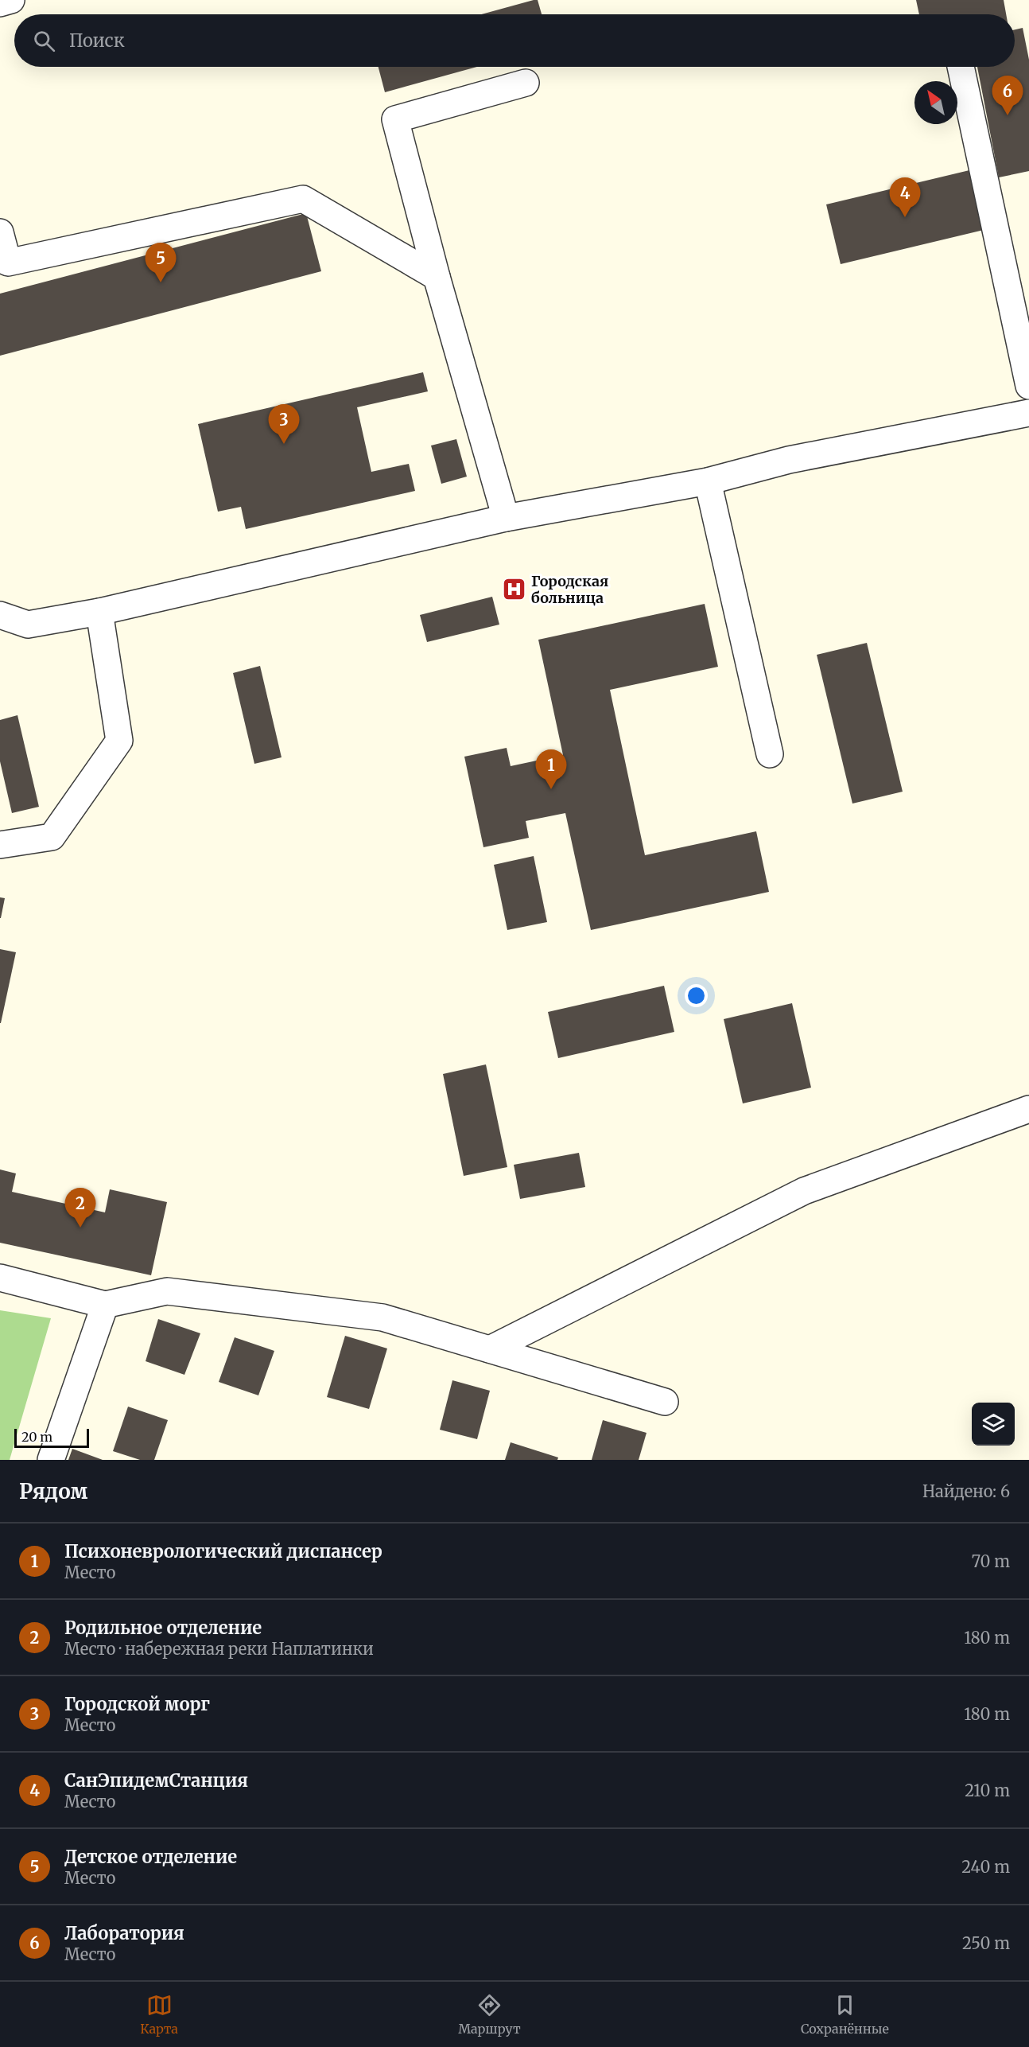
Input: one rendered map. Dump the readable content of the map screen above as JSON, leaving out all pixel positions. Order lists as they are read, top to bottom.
{
  "places": {
    "hospital": ["Городская больница"]
  },
  "scale_bar": "20 m",
  "north": "top left",
  "page": {
    "search": "Поиск",
    "pins": [
      "6",
      "4",
      "5",
      "3",
      "1",
      "2"
    ],
    "scale": "20 m",
    "heading": ["Рядом", "Найдено: 6"],
    "list": [
      {
        "mark": "1",
        "name": "Психоневрологический диспансер",
        "note": "Место",
        "value": "70 m"
      },
      {
        "mark": "2",
        "name": "Родильное отделение",
        "note": "Место · набережная реки Наплатинки",
        "value": "180 m"
      },
      {
        "mark": "3",
        "name": "Городской морг",
        "note": "Место",
        "value": "180 m"
      },
      {
        "mark": "4",
        "name": "СанЭпидемСтанция",
        "note": "Место",
        "value": "210 m"
      },
      {
        "mark": "5",
        "name": "Детское отделение",
        "note": "Место",
        "value": "240 m"
      },
      {
        "mark": "6",
        "name": "Лаборатория",
        "note": "Место",
        "value": "250 m"
      }
    ],
    "nav": ["Карта", "Маршрут", "Сохранённые"]
  }
}
